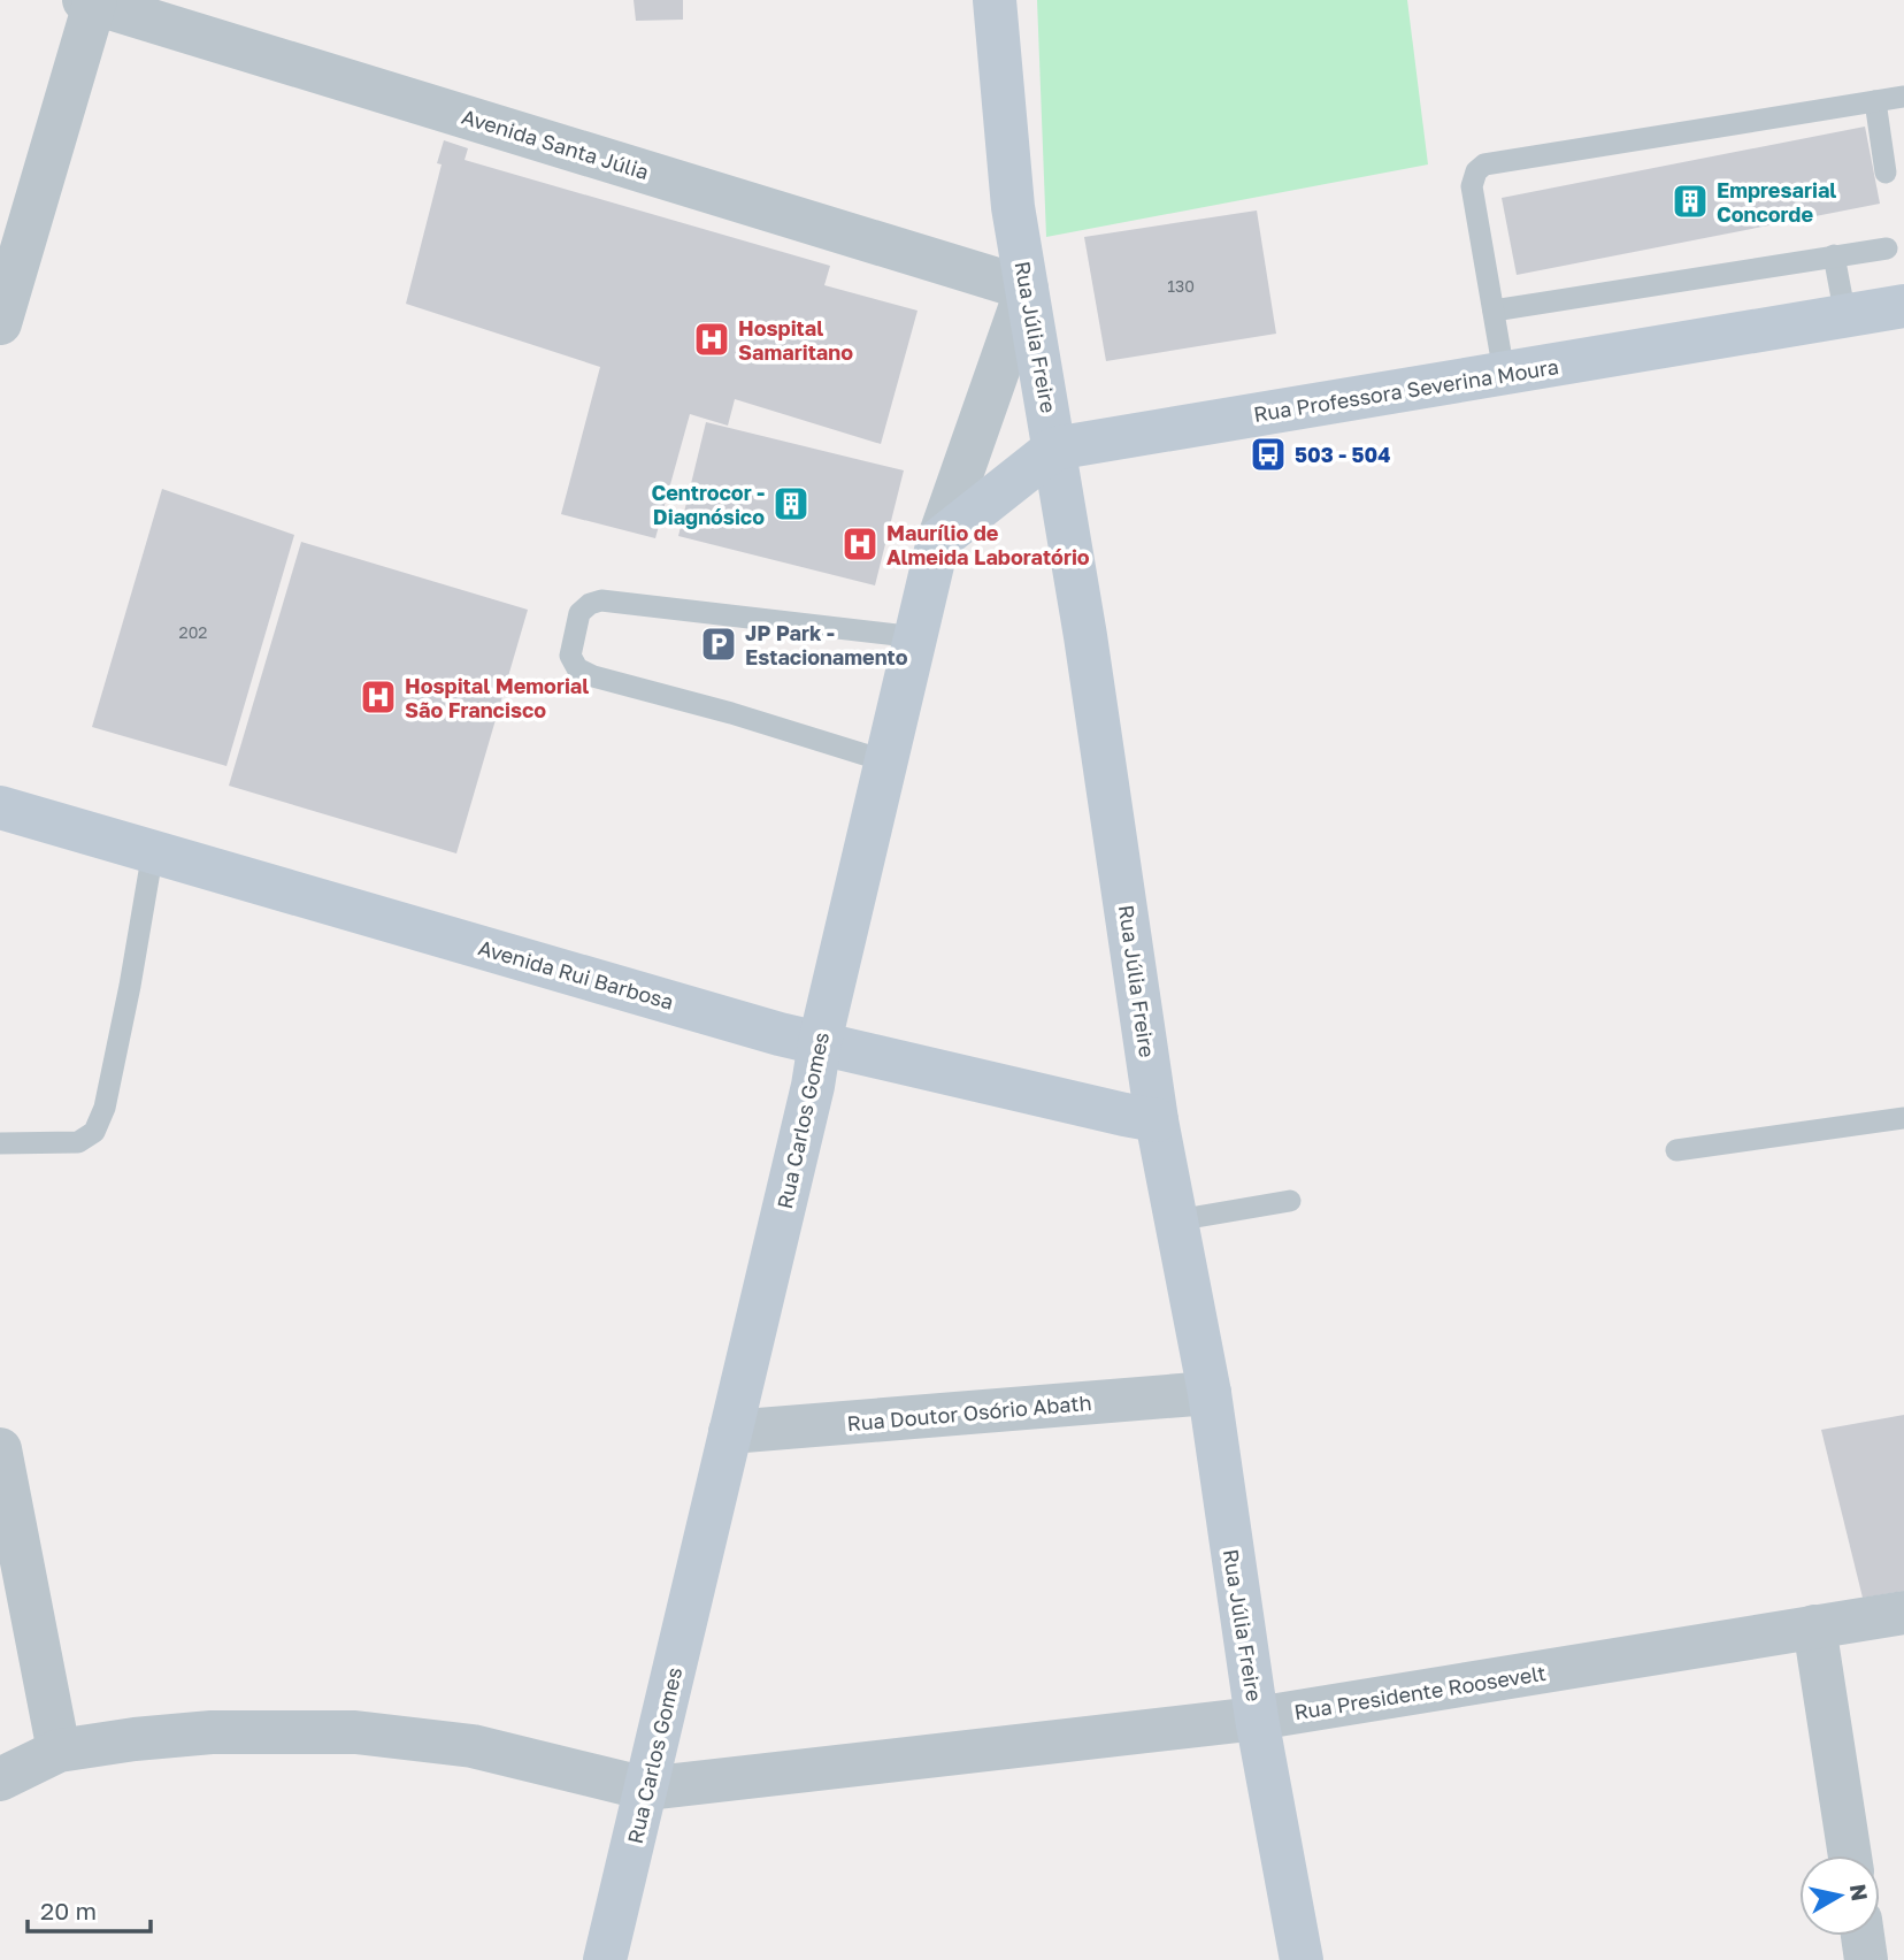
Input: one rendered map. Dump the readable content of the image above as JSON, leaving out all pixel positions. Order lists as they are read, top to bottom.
{
  "streets": {
    "main road": [
      "Rua Júlia Freire",
      "Rua Professora Severina Moura",
      "Avenida Rui Barbosa",
      "Rua Carlos Gomes"
    ],
    "street": ["Avenida Santa Júlia", "Rua Doutor Osório Abath", "Rua Presidente Roosevelt"]
  },
  "crossings": [
    ["Avenida Santa Júlia", "Rua Júlia Freire"],
    ["Avenida Santa Júlia", "Rua Carlos Gomes"],
    ["Rua Júlia Freire", "Rua Professora Severina Moura"],
    ["Rua Júlia Freire", "Avenida Rui Barbosa"],
    ["Rua Júlia Freire", "Rua Carlos Gomes"],
    ["Rua Júlia Freire", "Rua Doutor Osório Abath"],
    ["Rua Júlia Freire", "Rua Presidente Roosevelt"],
    ["Rua Professora Severina Moura", "Rua Carlos Gomes"],
    ["Avenida Rui Barbosa", "Rua Carlos Gomes"],
    ["Rua Carlos Gomes", "Rua Doutor Osório Abath"],
    ["Rua Carlos Gomes", "Rua Presidente Roosevelt"]
  ],
  "places": {
    "building": ["Empresarial Concorde", "Centrocor - Diagnósico"],
    "hospital": ["Hospital Samaritano", "Maurílio de Almeida Laboratório", "Hospital Memorial São Francisco"],
    "bus stop": ["503 - 504"],
    "parking": ["JP Park - Estacionamento"]
  },
  "house_numbers": ["130", "202"],
  "scale_bar": "20 m",
  "north": "right"
}
